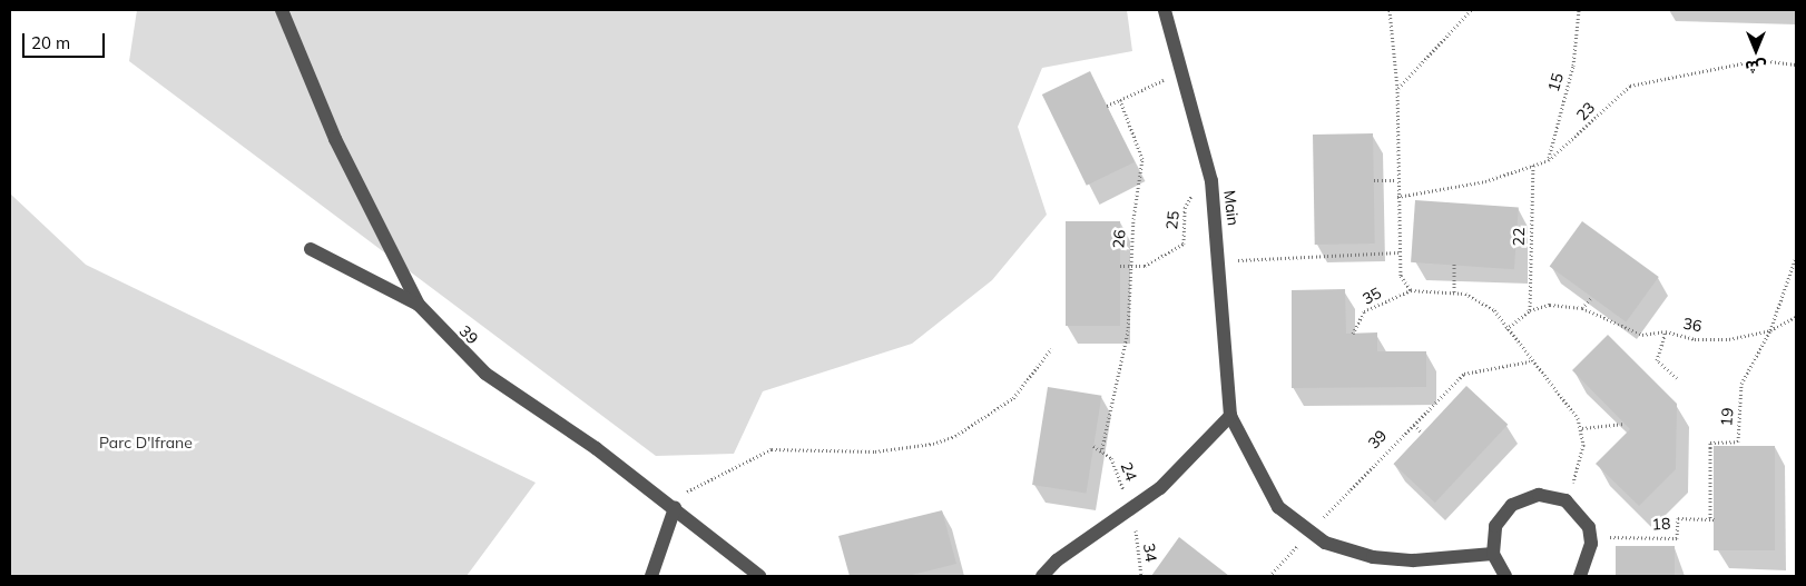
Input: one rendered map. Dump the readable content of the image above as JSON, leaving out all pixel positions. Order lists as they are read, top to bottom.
{
  "streets": {
    "lane": ["Main", "39"],
    "path": [
      "15",
      "23",
      "25",
      "22",
      "26",
      "35",
      "36",
      "19",
      "24",
      "18",
      "34"
    ]
  },
  "crossings": [
    ["15", "23"],
    ["Main", "25"],
    ["Main", "39"],
    ["25", "26"],
    ["26", "24"],
    ["36", "19"],
    ["19", "18"],
    ["24", "34"]
  ],
  "parks": ["Parc D'Ifrane"],
  "scale_bar": "20 m",
  "north": "bottom"
}
